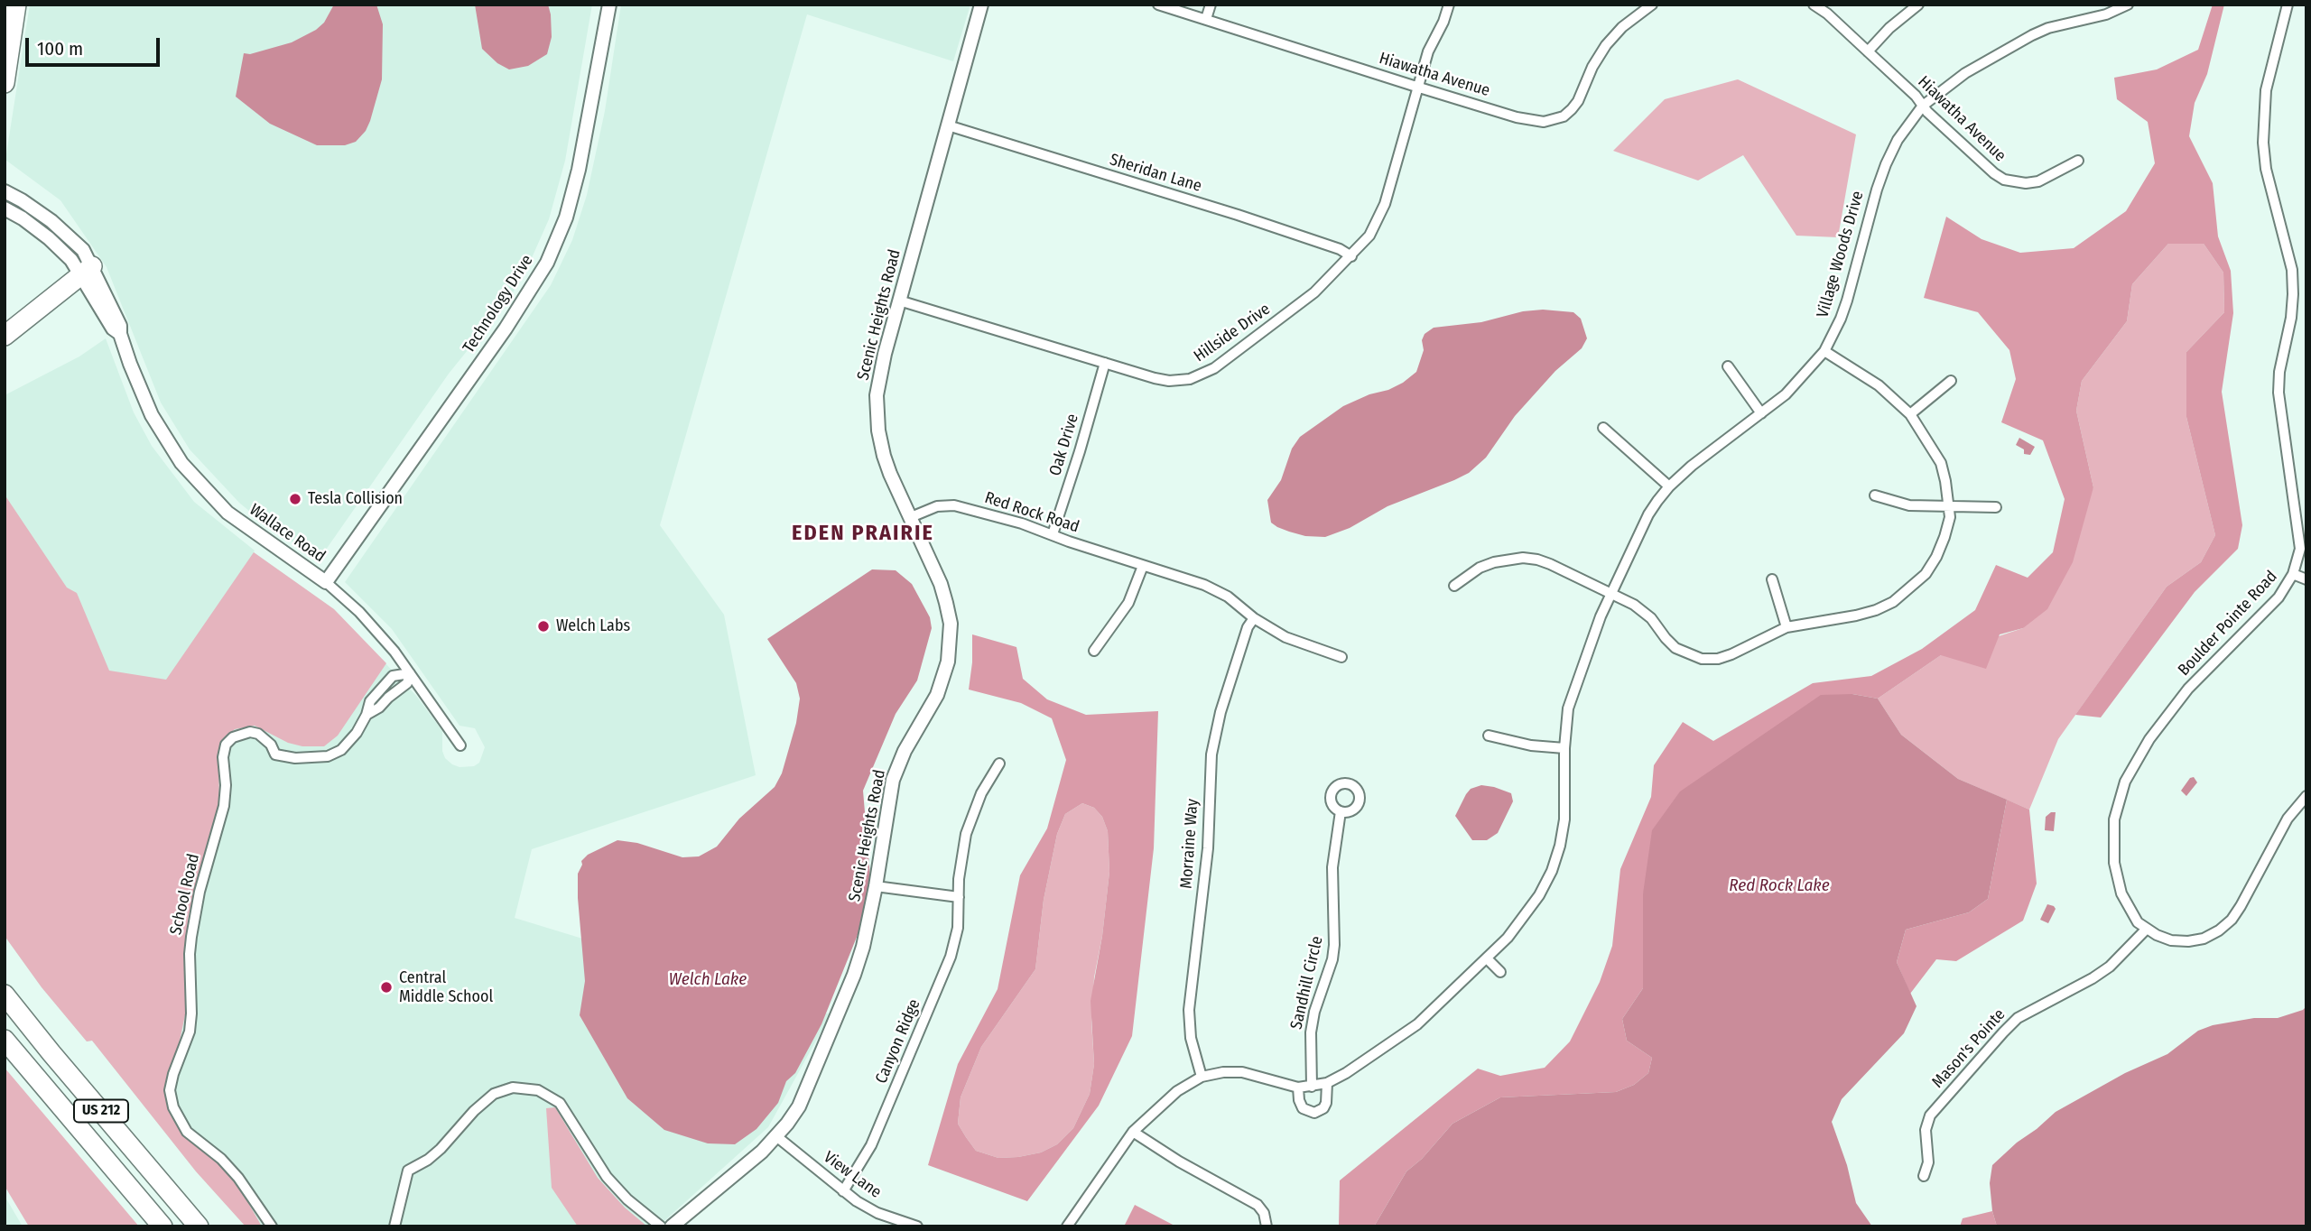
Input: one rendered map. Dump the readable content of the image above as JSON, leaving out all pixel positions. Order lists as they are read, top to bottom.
{
  "streets": {
    "highway": ["US 212"],
    "street": [
      "Hiawatha Avenue",
      "Sheridan Lane",
      "Village Woods Drive",
      "Technology Drive",
      "Scenic Heights Road",
      "Hillside Drive",
      "Oak Drive",
      "Red Rock Road",
      "Wallace Road",
      "Boulder Pointe Road",
      "Morraine Way",
      "School Road",
      "Sandhill Circle",
      "Canyon Ridge",
      "Mason's Pointe",
      "View Lane"
    ]
  },
  "crossings": [
    ["Hiawatha Avenue", "Village Woods Drive"],
    ["Hiawatha Avenue", "Hillside Drive"],
    ["Sheridan Lane", "Scenic Heights Road"],
    ["Sheridan Lane", "Hillside Drive"],
    ["Village Woods Drive", "Morraine Way"],
    ["Village Woods Drive", "Sandhill Circle"],
    ["Technology Drive", "Wallace Road"],
    ["Scenic Heights Road", "Hillside Drive"],
    ["Scenic Heights Road", "Red Rock Road"],
    ["Scenic Heights Road", "View Lane"],
    ["Hillside Drive", "Oak Drive"],
    ["Oak Drive", "Red Rock Road"],
    ["Red Rock Road", "Morraine Way"],
    ["Wallace Road", "School Road"],
    ["Boulder Pointe Road", "Mason's Pointe"],
    ["Canyon Ridge", "View Lane"]
  ],
  "districts": ["EDEN PRAIRIE"],
  "water": ["Red Rock Lake", "Welch Lake"],
  "places": ["Tesla Collision", "Welch Labs", "Central Middle School"],
  "scale_bar": "100 m"
}
